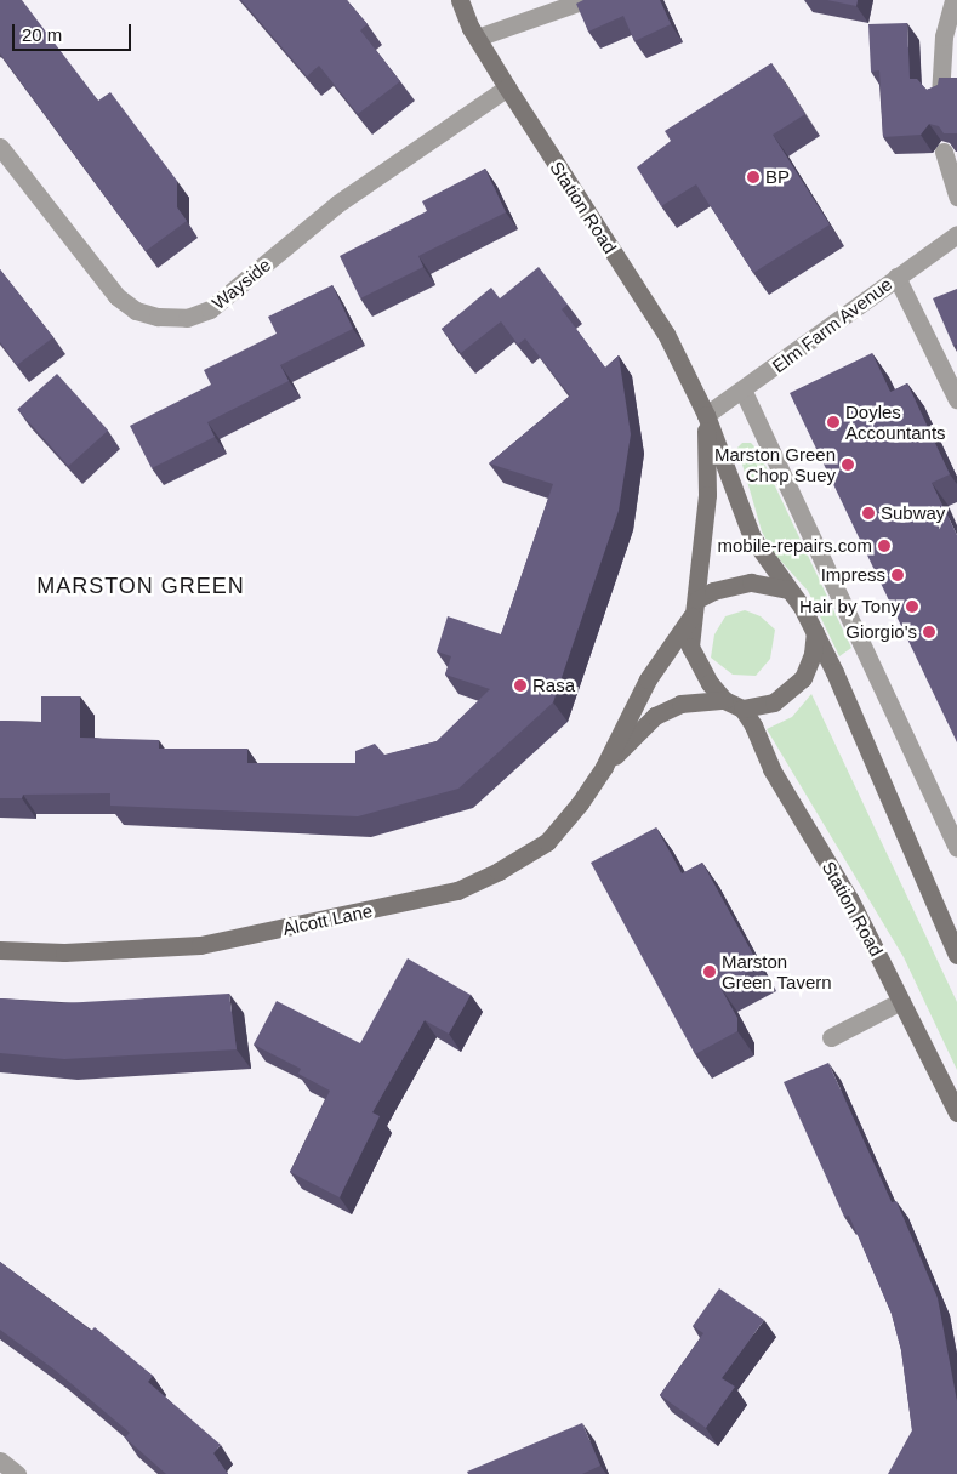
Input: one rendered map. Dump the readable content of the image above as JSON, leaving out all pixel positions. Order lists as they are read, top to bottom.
{
  "streets": {
    "street": [
      "Station Road",
      "Wayside",
      "Elm Farm Avenue",
      "Alcott Lane"
    ]
  },
  "crossings": [
    ["Station Road", "Wayside"],
    ["Station Road", "Elm Farm Avenue"]
  ],
  "districts": ["MARSTON GREEN"],
  "places": [
    "BP",
    "Doyles Accountants",
    "Marston Green Chop Suey",
    "Subway",
    "mobile-repairs.com",
    "Impress",
    "Hair by Tony",
    "Giorgio's",
    "Rasa",
    "Marston Green Tavern"
  ],
  "scale_bar": "20 m"
}
